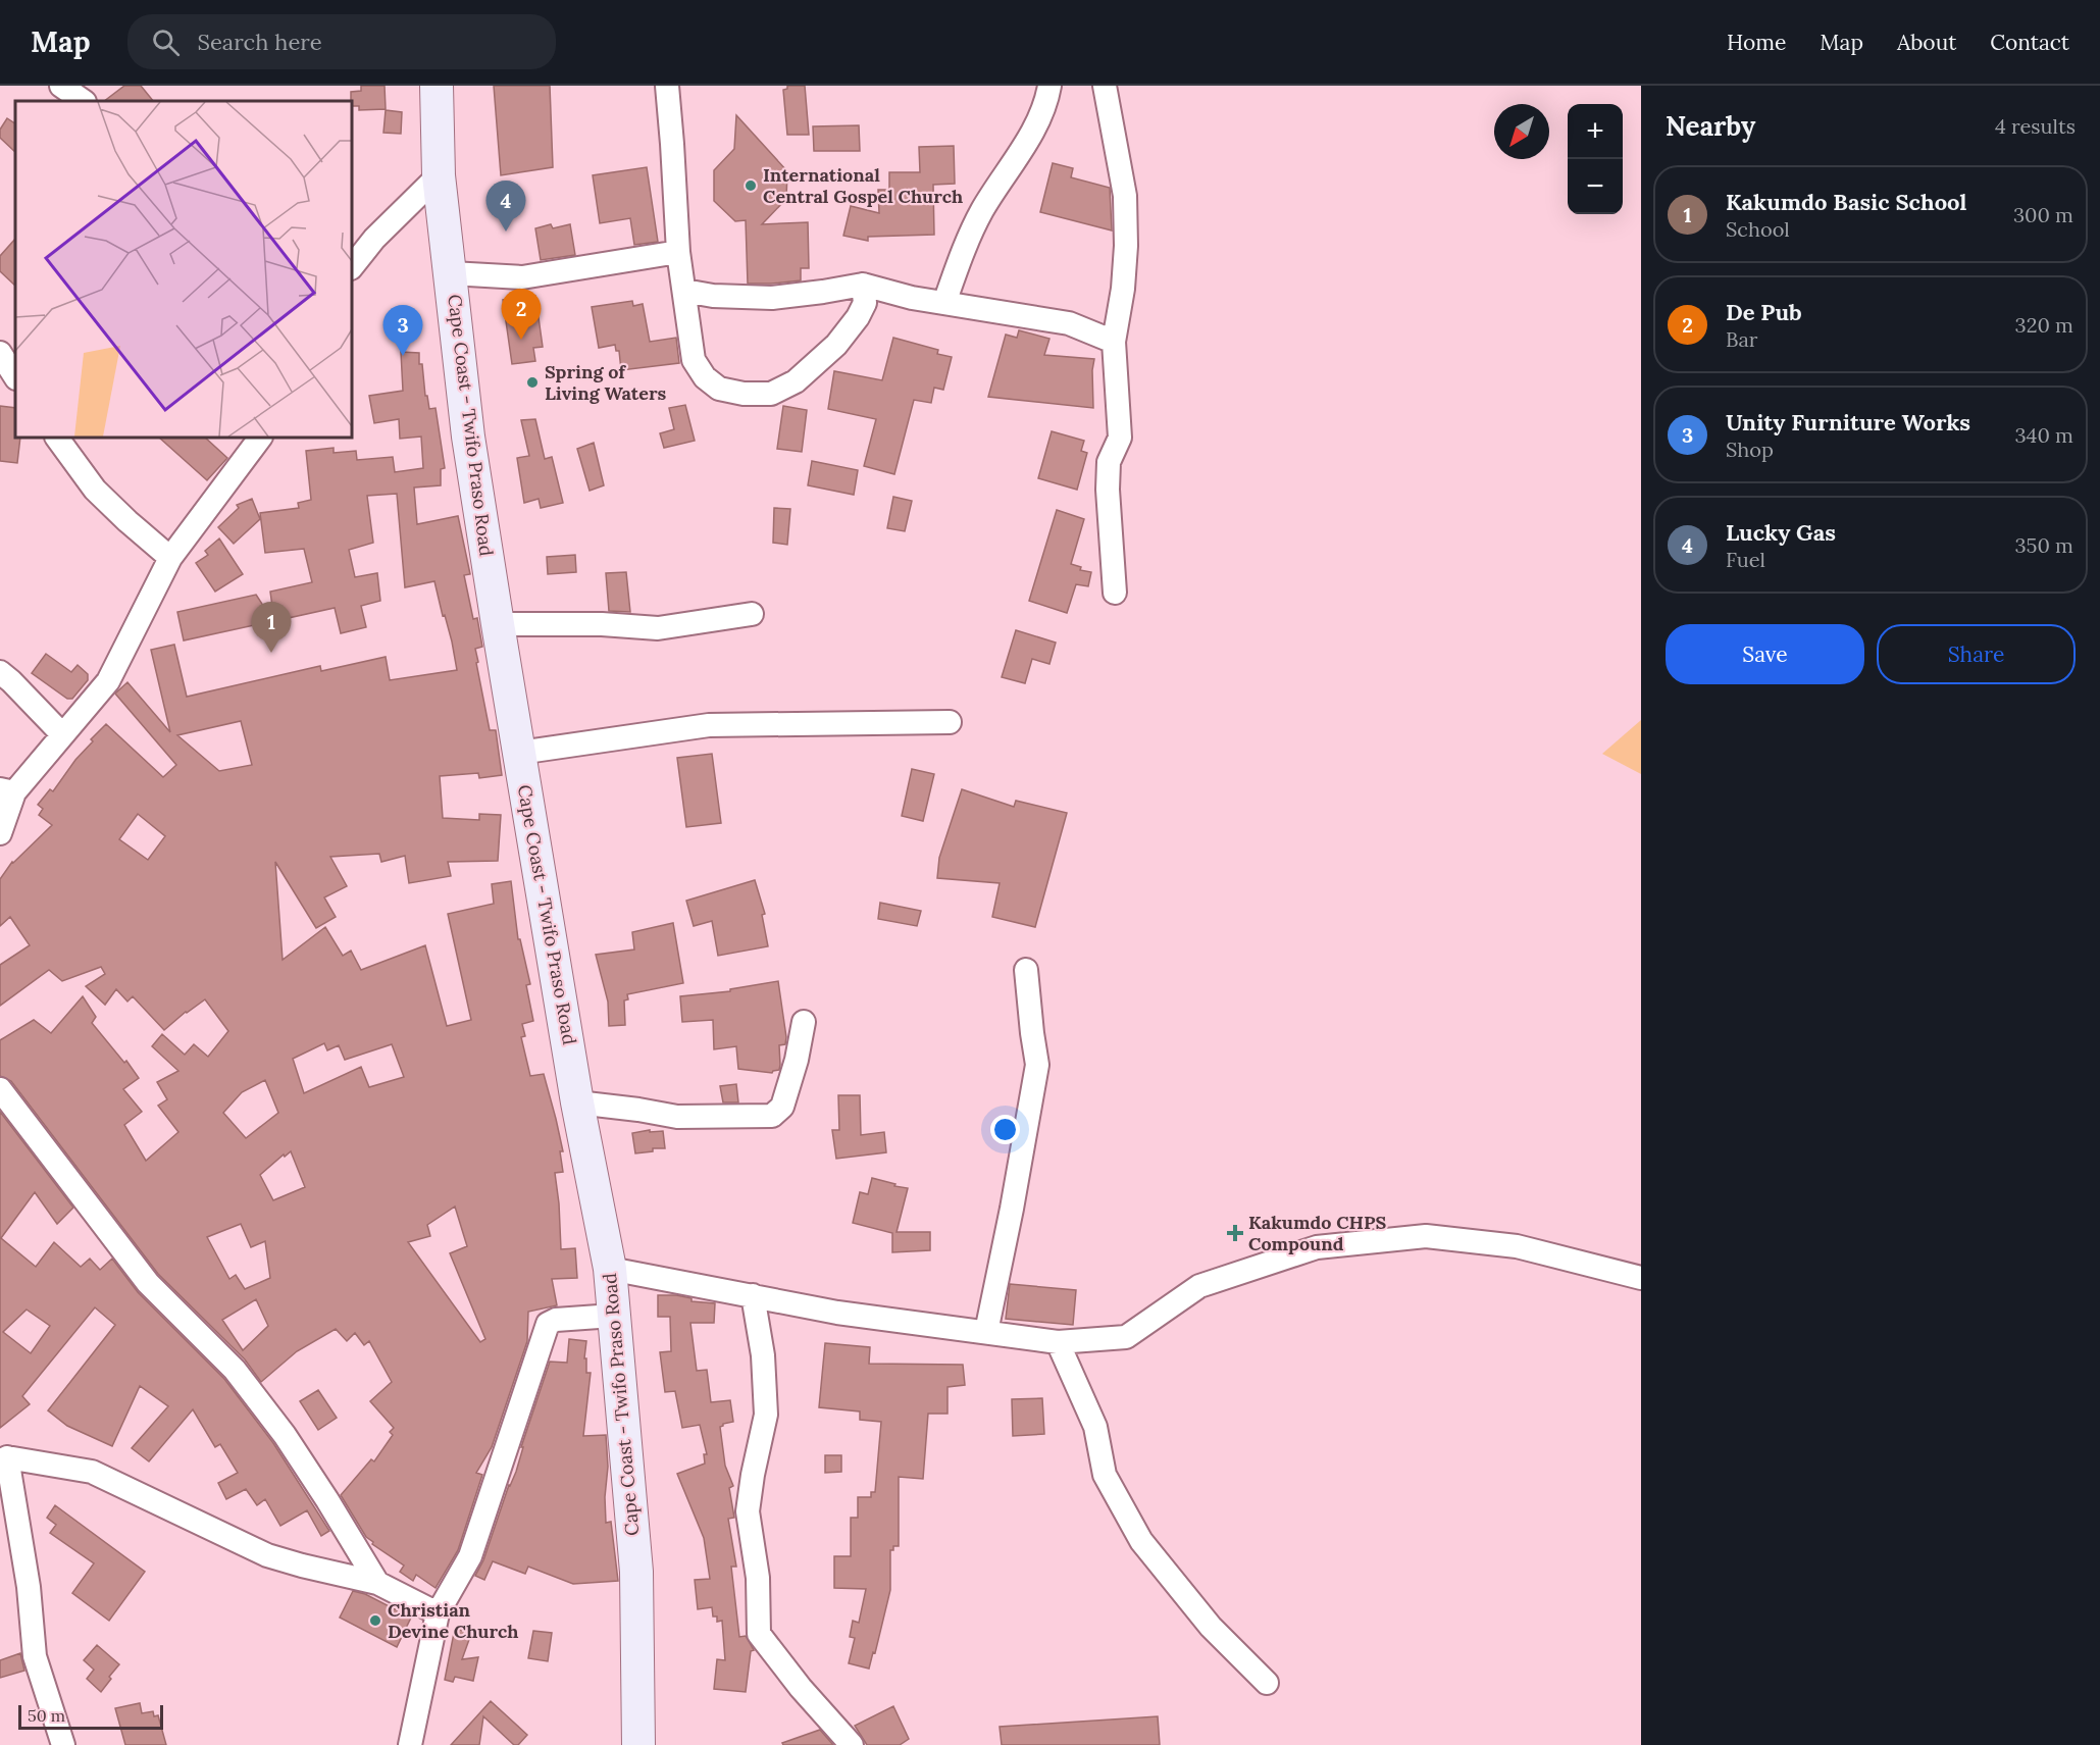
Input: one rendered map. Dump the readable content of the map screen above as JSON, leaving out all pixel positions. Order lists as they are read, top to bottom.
{
  "streets": {
    "main road": ["Cape Coast - Twifo Praso Road"]
  },
  "places": {
    "other": ["International Central Gospel Church", "Spring of Living Waters", "Christian Devine Church"],
    "health": ["Kakumdo CHPS Compound"]
  },
  "scale_bar": "50 m",
  "north": "bottom left",
  "page": {
    "header": "Map",
    "search": "Search here",
    "nav": [
      "Home",
      "Map",
      "About",
      "Contact"
    ],
    "heading": ["Nearby", "4 results"],
    "map_buttons": ["+", "−"],
    "list": [
      {
        "mark": "1",
        "name": "Kakumdo Basic School",
        "note": "School",
        "value": "300 m"
      },
      {
        "mark": "2",
        "name": "De Pub",
        "note": "Bar",
        "value": "320 m"
      },
      {
        "mark": "3",
        "name": "Unity Furniture Works",
        "note": "Shop",
        "value": "340 m"
      },
      {
        "mark": "4",
        "name": "Lucky Gas",
        "note": "Fuel",
        "value": "350 m"
      }
    ],
    "pins": [
      "4",
      "2",
      "3",
      "1"
    ],
    "buttons": ["Save", "Share"],
    "scale": "50 m"
  }
}
